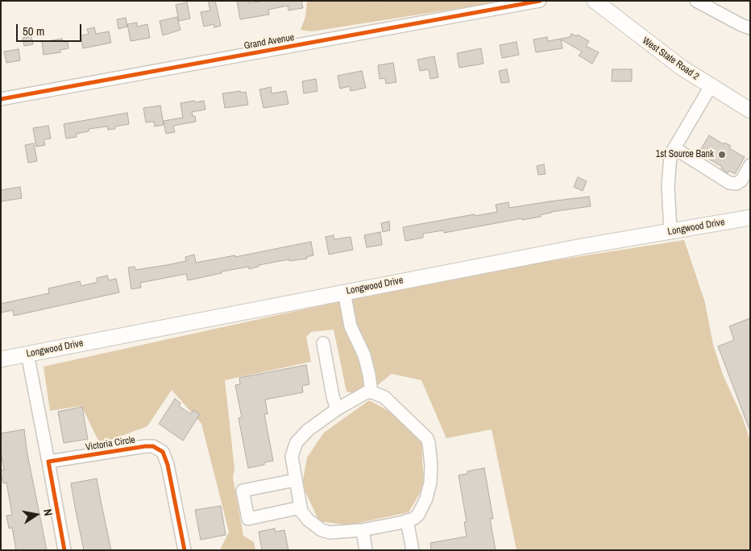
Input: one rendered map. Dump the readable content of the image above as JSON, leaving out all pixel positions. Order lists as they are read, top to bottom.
{
  "streets": {
    "main road": ["West State Road 2", "Longwood Drive"],
    "street": ["Grand Avenue", "Victoria Circle"]
  },
  "places": ["1st Source Bank"],
  "scale_bar": "50 m",
  "north": "right"
}
